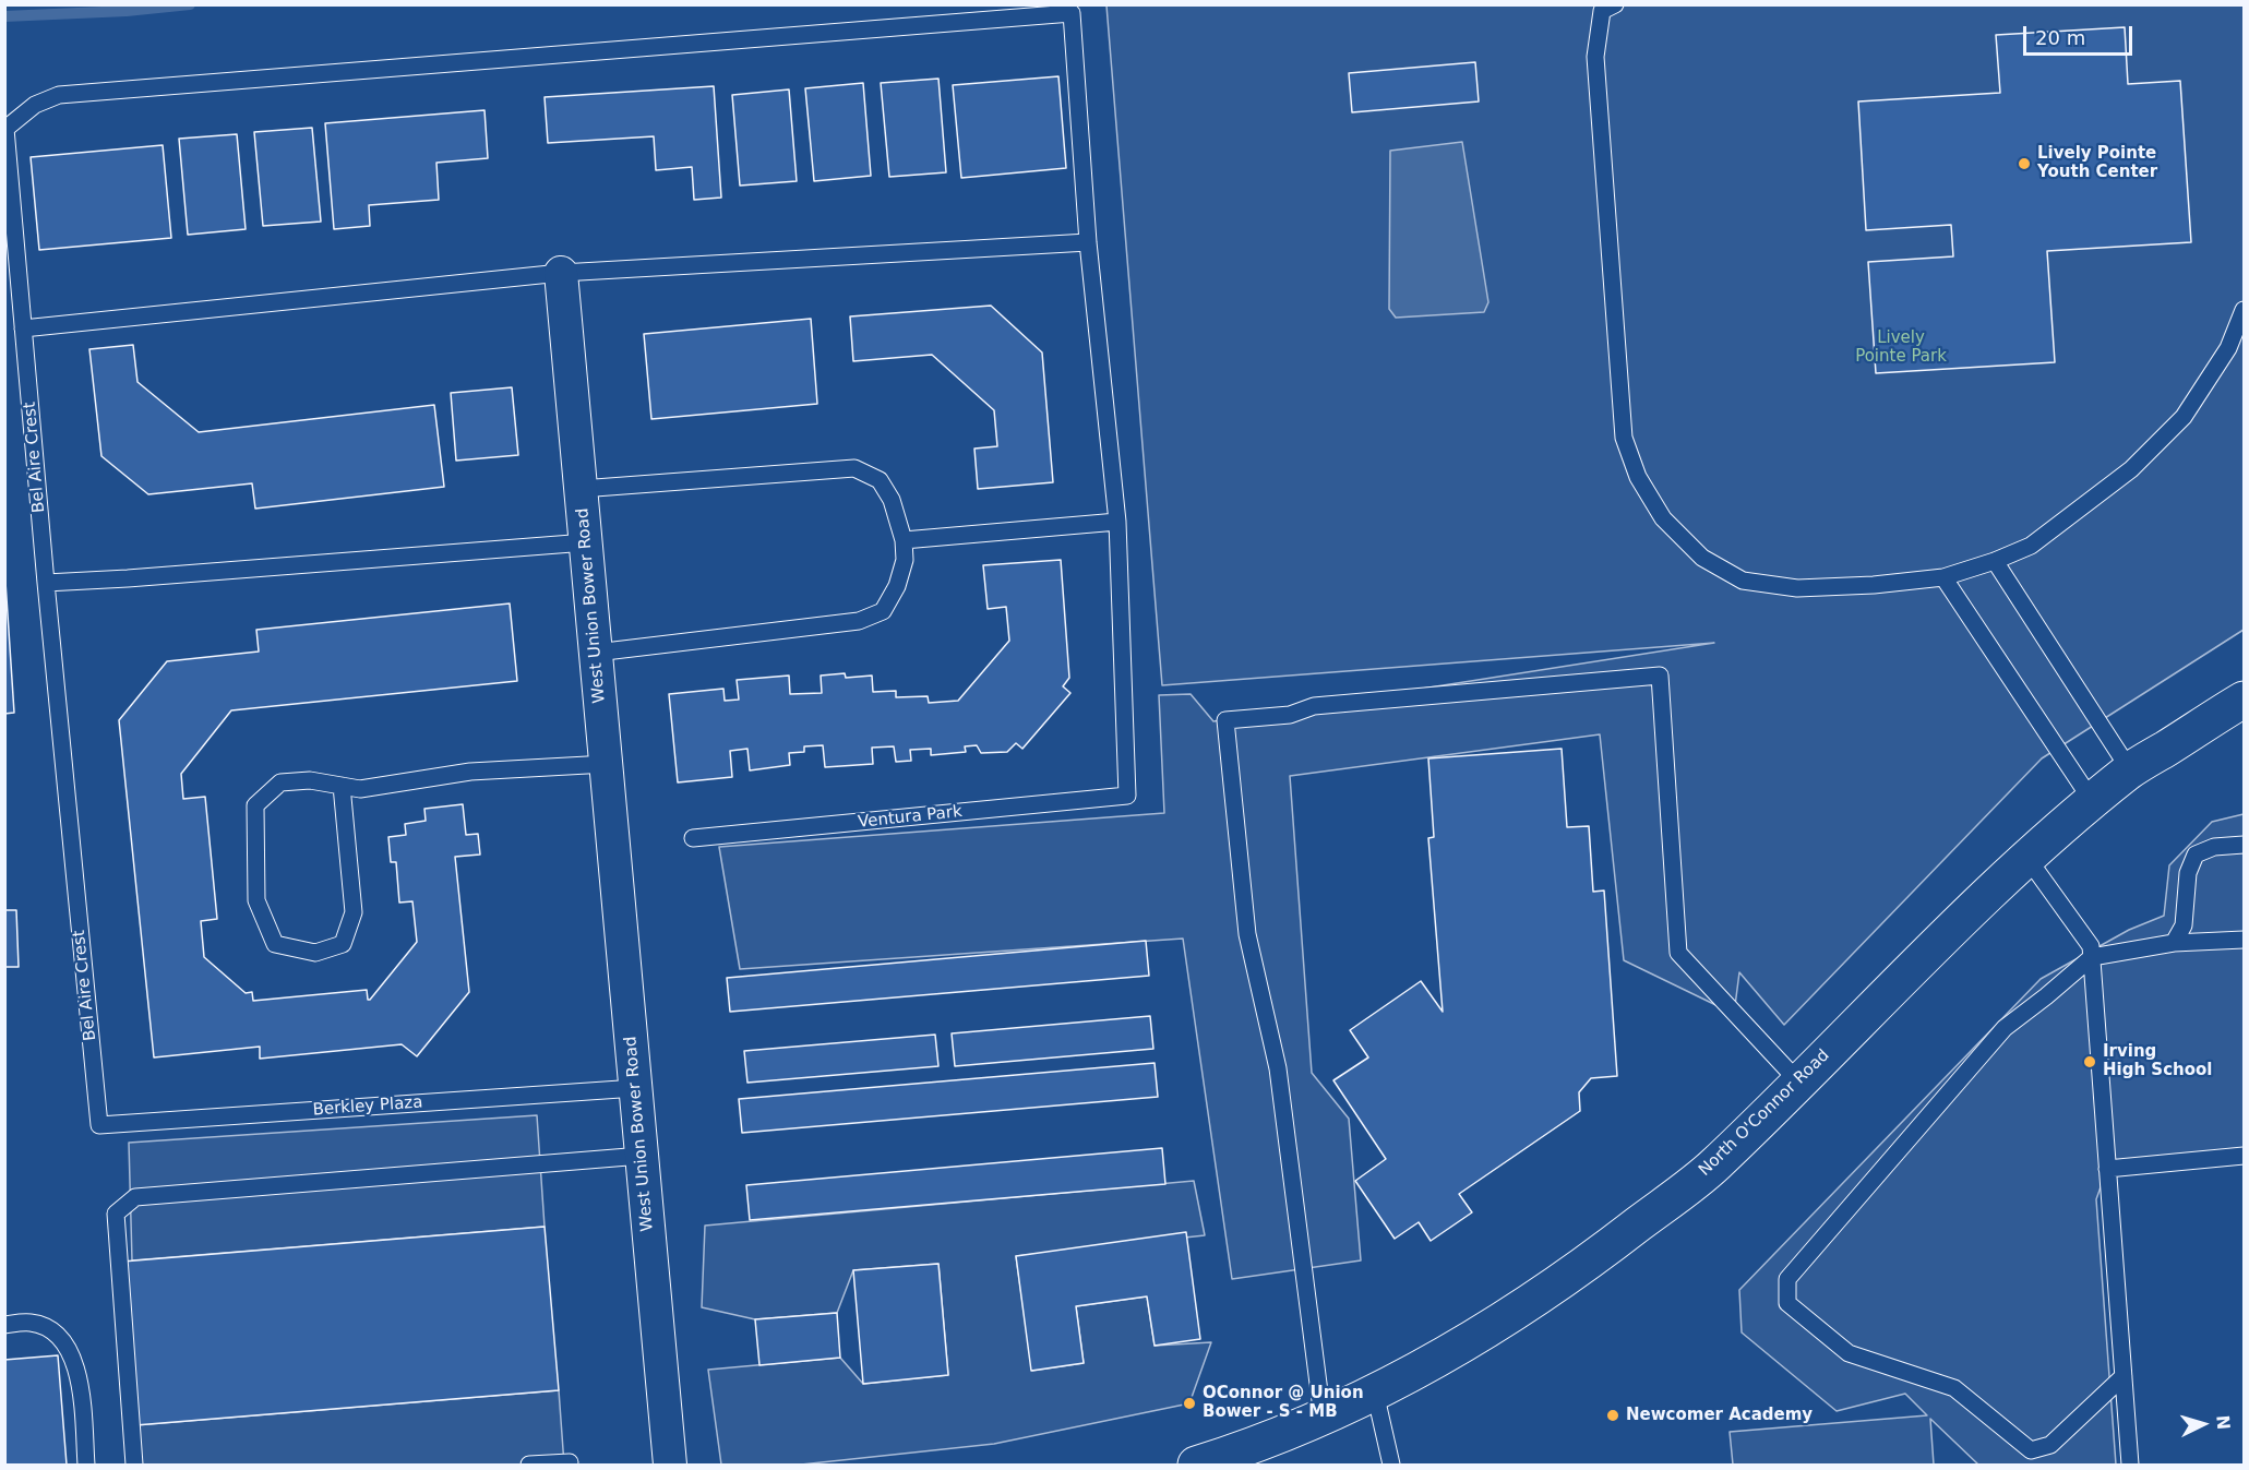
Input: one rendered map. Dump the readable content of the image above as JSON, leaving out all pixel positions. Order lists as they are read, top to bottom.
{
  "streets": {
    "main road": ["North O'Connor Road"],
    "street": ["West Union Bower Road"],
    "lane": ["Bel Aire Crest", "Ventura Park", "Berkley Plaza"]
  },
  "crossings": [
    ["Bel Aire Crest", "Berkley Plaza"],
    ["West Union Bower Road", "Berkley Plaza"]
  ],
  "parks": ["Lively Pointe Park"],
  "places": [
    "Lively Pointe Youth Center",
    "Irving High School",
    "OConnor @ Union Bower - S - MB",
    "Newcomer Academy"
  ],
  "scale_bar": "20 m",
  "north": "right"
}
